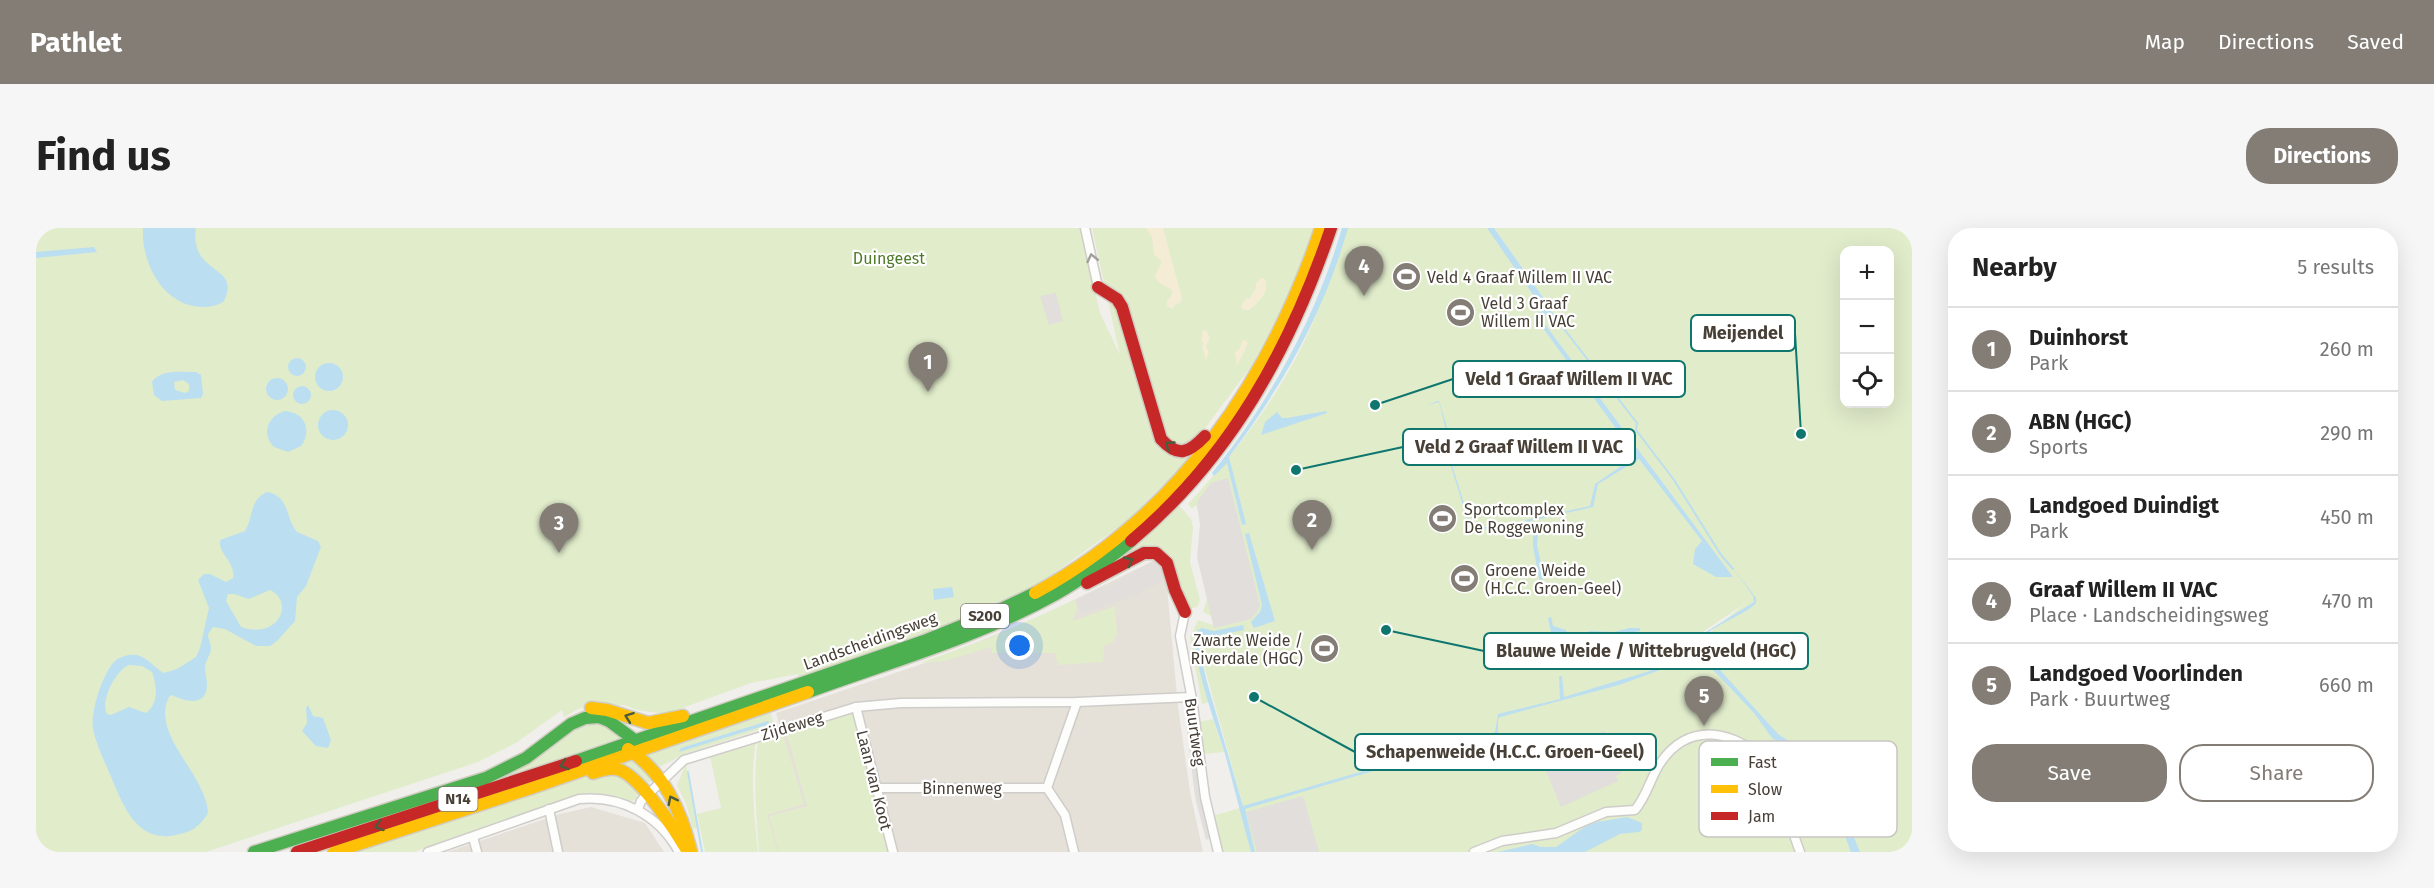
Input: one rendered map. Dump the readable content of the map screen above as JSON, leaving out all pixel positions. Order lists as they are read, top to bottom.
{
  "streets": {
    "main road": ["S200", "Landscheidingsweg", "N14"],
    "street": [
      "Zijdeweg",
      "Buurtweg",
      "Laan van Koot",
      "Binnenweg"
    ]
  },
  "crossings": [
    ["Landscheidingsweg", "N14"],
    ["Zijdeweg", "Buurtweg"],
    ["Zijdeweg", "Laan van Koot"],
    ["Laan van Koot", "Binnenweg"]
  ],
  "parks": ["Duingeest"],
  "places": {
    "sports": [
      "Veld 4 Graaf Willem II VAC",
      "Veld 3 Graaf Willem II VAC",
      "Sportcomplex De Roggewoning",
      "Groene Weide (H.C.C. Groen-Geel)",
      "Zwarte Weide / Riverdale (HGC)"
    ],
    "other": [
      "Veld 1 Graaf Willem II VAC",
      "Meijendel",
      "Veld 2 Graaf Willem II VAC",
      "Blauwe Weide / Wittebrugveld (HGC)",
      "Schapenweide (H.C.C. Groen-Geel)"
    ]
  },
  "legend": ["Fast", "Slow", "Jam"],
  "page": {
    "header": "Pathlet",
    "nav": ["Map", "Directions", "Saved"],
    "buttons": [
      "Directions",
      ["Save", "Share"]
    ],
    "title": "Find us",
    "heading": ["Nearby", "5 results"],
    "map_buttons": ["+", "−"],
    "pins": [
      "4",
      "1",
      "2",
      "3",
      "5"
    ],
    "list": [
      {
        "mark": "1",
        "name": "Duinhorst",
        "note": "Park",
        "value": "260 m"
      },
      {
        "mark": "2",
        "name": "ABN (HGC)",
        "note": "Sports",
        "value": "290 m"
      },
      {
        "mark": "3",
        "name": "Landgoed Duindigt",
        "note": "Park",
        "value": "450 m"
      },
      {
        "mark": "4",
        "name": "Graaf Willem II VAC",
        "note": "Place · Landscheidingsweg",
        "value": "470 m"
      },
      {
        "mark": "5",
        "name": "Landgoed Voorlinden",
        "note": "Park · Buurtweg",
        "value": "660 m"
      }
    ]
  }
}
